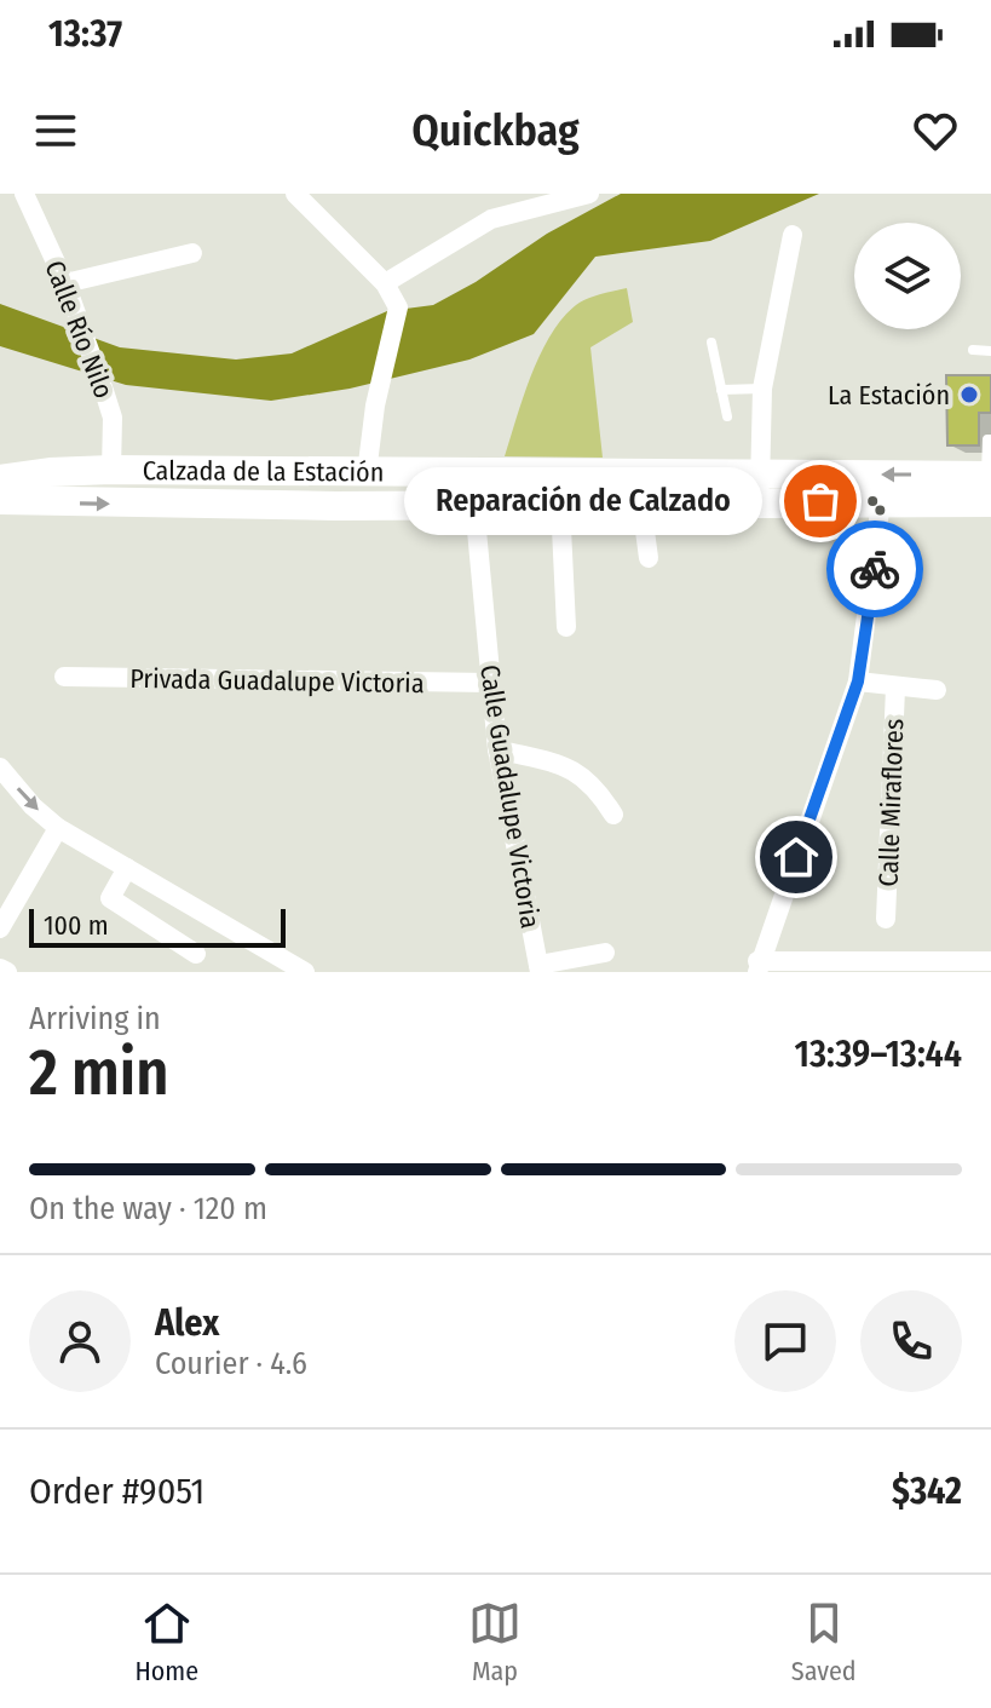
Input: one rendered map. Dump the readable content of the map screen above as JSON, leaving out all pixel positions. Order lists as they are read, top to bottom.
{
  "streets": {
    "main road": ["Calzada de la Estación"],
    "street": [
      "Calle Río Nilo",
      "Privada Guadalupe Victoria",
      "Calle Guadalupe Victoria",
      "Calle Miraflores"
    ]
  },
  "crossings": [
    ["Calle Río Nilo", "Calzada de la Estación"],
    ["Calzada de la Estación", "Calle Guadalupe Victoria"],
    ["Privada Guadalupe Victoria", "Calle Guadalupe Victoria"]
  ],
  "places": ["La Estación", "Reparación de Calzado"],
  "scale_bar": "100 m",
  "page": {
    "status": "13:37",
    "header": "Quickbag",
    "bubble": "Reparación de Calzado",
    "scale": "100 m",
    "heading": ["2 min", "Arriving in", "13:39–13:44"],
    "panel": [
      "Alex",
      "Courier · 4.6",
      "Order #9051",
      "$342"
    ],
    "bar": "On the way · 120 m",
    "tabs": ["Home", "Map", "Saved"]
  }
}
